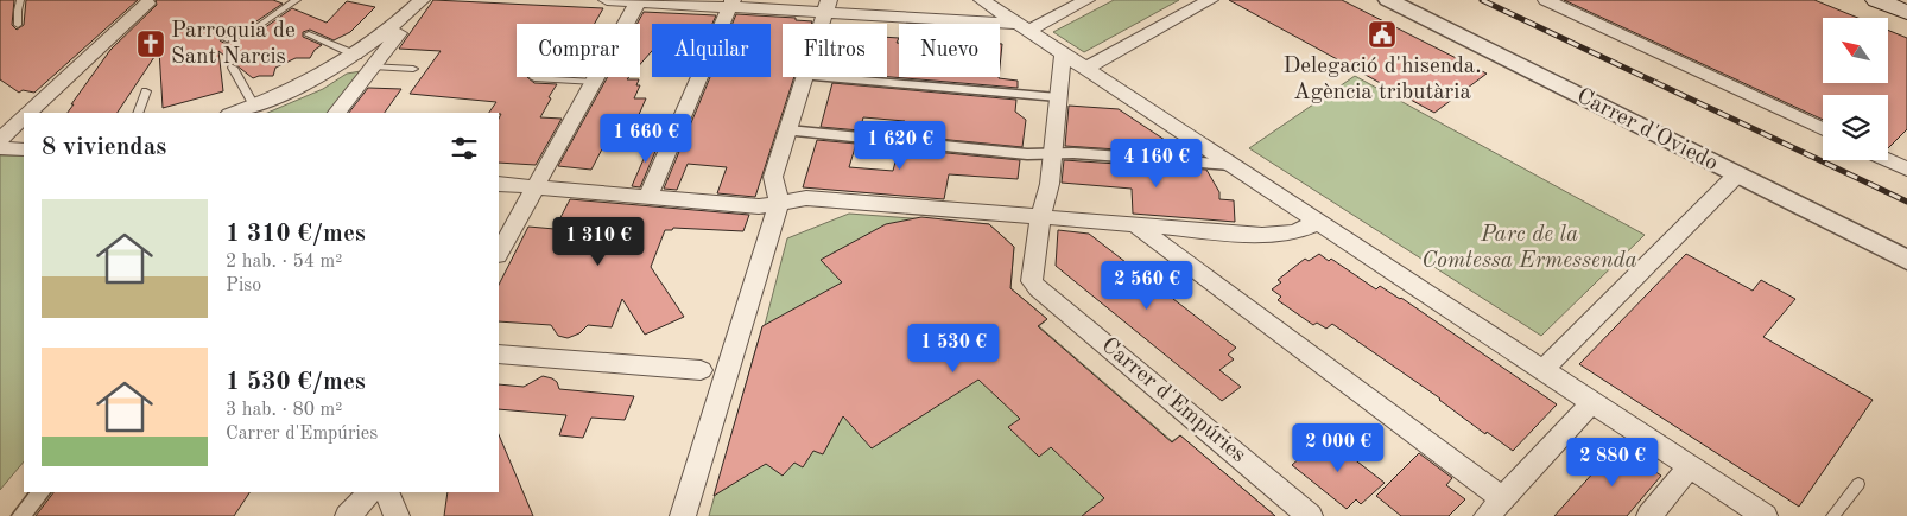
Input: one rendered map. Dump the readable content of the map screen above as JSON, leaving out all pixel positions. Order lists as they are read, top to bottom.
{
  "streets": {
    "street": ["Carrer d'Oviedo", "Carrer d'Empúries"]
  },
  "parks": ["Parc de la Comtessa Ermessenda"],
  "places": {
    "public building": ["Delegació d'hisenda. Agència tributària"],
    "church": ["Parroquia de Sant Narcis"]
  },
  "north": "top left",
  "page": {
    "chip": [
      "Comprar",
      "Alquilar",
      "Filtros",
      "Nuevo"
    ],
    "heading": "8 viviendas",
    "price": [
      "1 660 €",
      "1 620 €",
      "4 160 €",
      "1 310 €",
      "2 560 €",
      "1 530 €",
      "2 000 €",
      "2 880 €"
    ],
    "list": [
      {
        "name": "1 310 €/mes",
        "note": "2 hab. · 54 m² · Piso"
      },
      {
        "name": "1 530 €/mes",
        "note": "3 hab. · 80 m² · Carrer d'Empúries"
      }
    ]
  }
}
